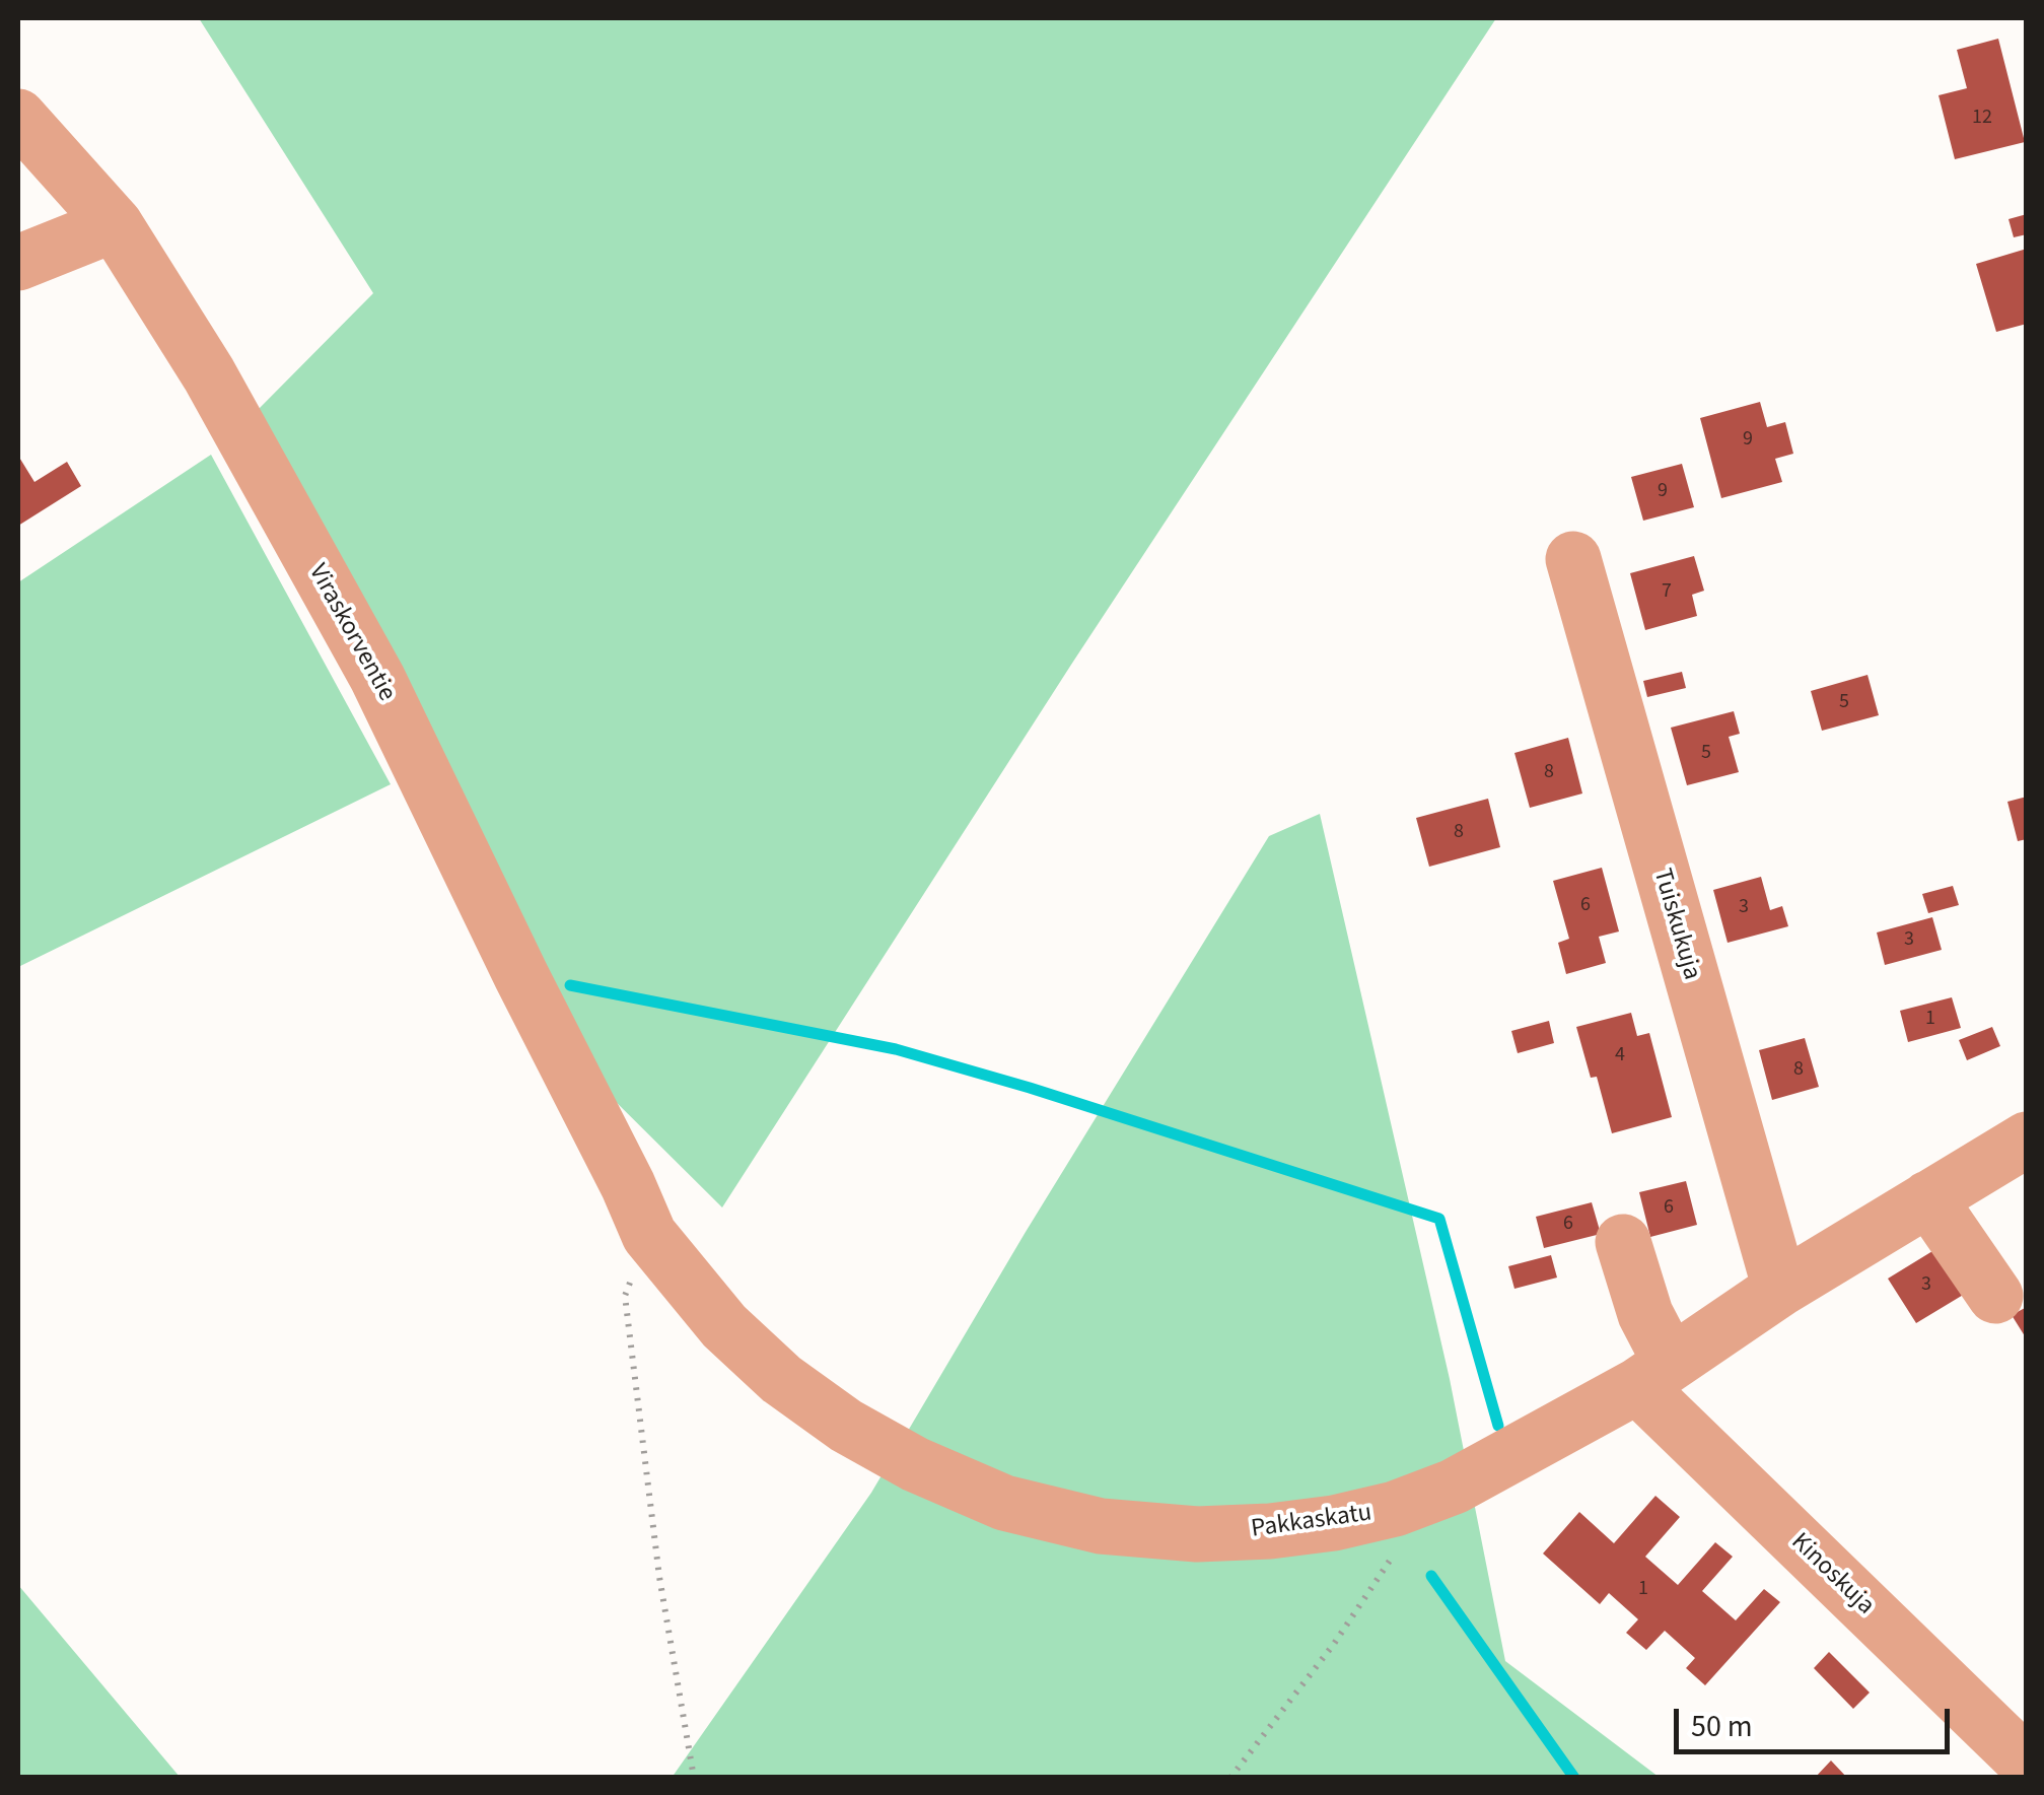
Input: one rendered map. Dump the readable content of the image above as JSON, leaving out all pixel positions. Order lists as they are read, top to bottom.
{
  "streets": {
    "street": [
      "Viraskorventie",
      "Tuiskukuja",
      "Pakkaskatu",
      "Kinoskuja"
    ]
  },
  "crossings": [
    ["Viraskorventie", "Pakkaskatu"],
    ["Tuiskukuja", "Pakkaskatu"],
    ["Pakkaskatu", "Kinoskuja"]
  ],
  "house_numbers": [
    "12",
    "9",
    "9",
    "7",
    "5",
    "5",
    "8",
    "8",
    "6",
    "3",
    "3",
    "1",
    "4",
    "8",
    "6",
    "6",
    "3",
    "1"
  ],
  "scale_bar": "50 m"
}
